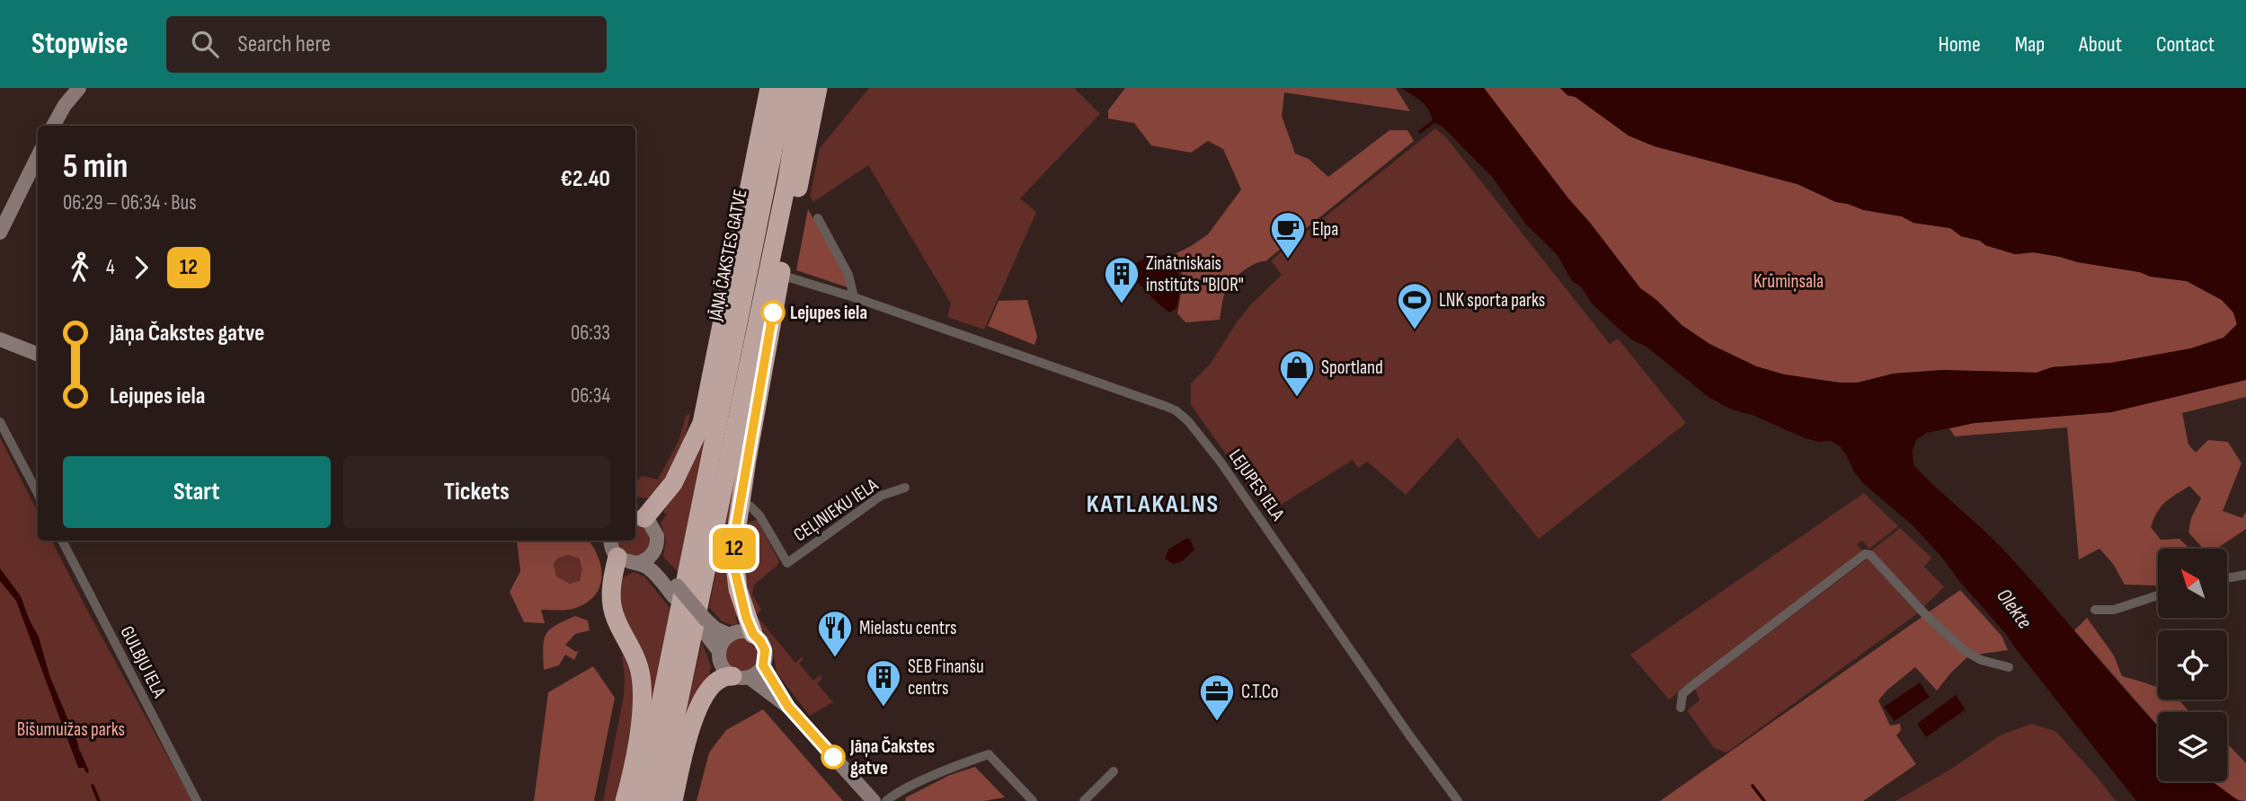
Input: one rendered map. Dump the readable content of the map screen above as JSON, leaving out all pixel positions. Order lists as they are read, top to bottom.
{
  "streets": {
    "highway": ["JĀŅA ČAKSTES GATVE"],
    "street": ["LEJUPES IELA", "CEĻINIEKU IELA", "GULBJU IELA"]
  },
  "districts": ["KATLAKALNS"],
  "water": ["Olekte"],
  "parks": ["Krūmiņsala", "Bišumuižas parks"],
  "places": {
    "cafe": ["Elpa"],
    "building": ["Zinātniskais institūts \"BIOR\"", "SEB Finanšu centrs"],
    "other": ["Lejupes iela", "Jāņa Čakstes gatve"],
    "sports": ["LNK sporta parks"],
    "shop": ["Sportland"],
    "restaurant": ["Mielastu centrs"],
    "office": ["C.T.Co"]
  },
  "lines": ["bus line 12"],
  "north": "top left",
  "page": {
    "header": "Stopwise",
    "search": "Search here",
    "nav": [
      "Home",
      "Map",
      "About",
      "Contact"
    ],
    "on_map": "12",
    "heading": ["5 min", "06:29 – 06:34 · Bus", "€2.40"],
    "legs": ["4", "12"],
    "list": [
      {
        "name": "Jāņa Čakstes gatve",
        "value": "06:33"
      },
      {
        "name": "Lejupes iela",
        "value": "06:34"
      }
    ],
    "buttons": ["Start", "Tickets"]
  }
}
